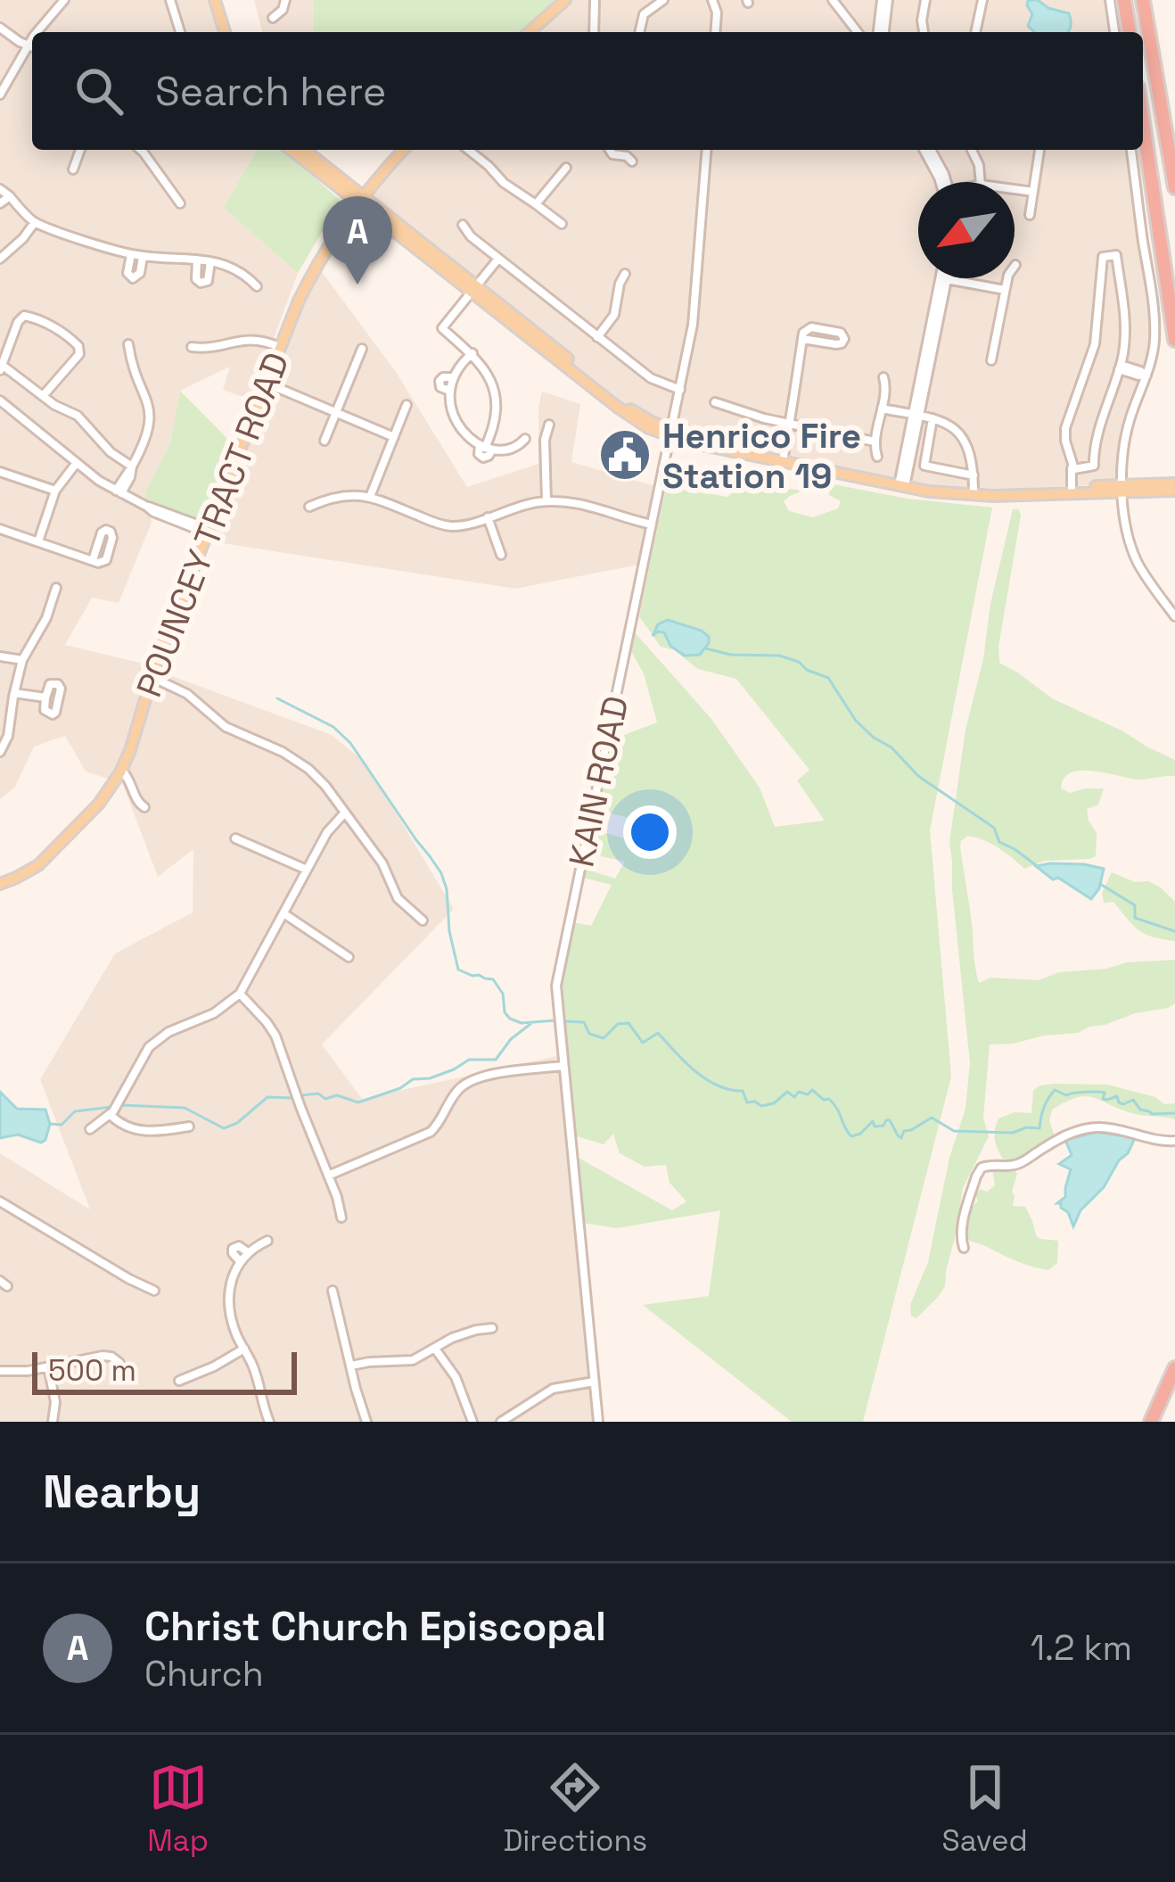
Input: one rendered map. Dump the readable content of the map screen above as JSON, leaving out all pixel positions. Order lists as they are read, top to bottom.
{
  "streets": {
    "main road": ["POUNCEY TRACT ROAD"],
    "street": ["KAIN ROAD"]
  },
  "places": {
    "public building": ["Henrico Fire Station 19"]
  },
  "scale_bar": "500 m",
  "north": "bottom left",
  "page": {
    "search": "Search here",
    "pins": "A",
    "scale": "500 m",
    "heading": "Nearby",
    "list": [
      {
        "mark": "A",
        "name": "Christ Church Episcopal",
        "note": "Church",
        "value": "1.2 km"
      }
    ],
    "nav": ["Map", "Directions", "Saved"]
  }
}
